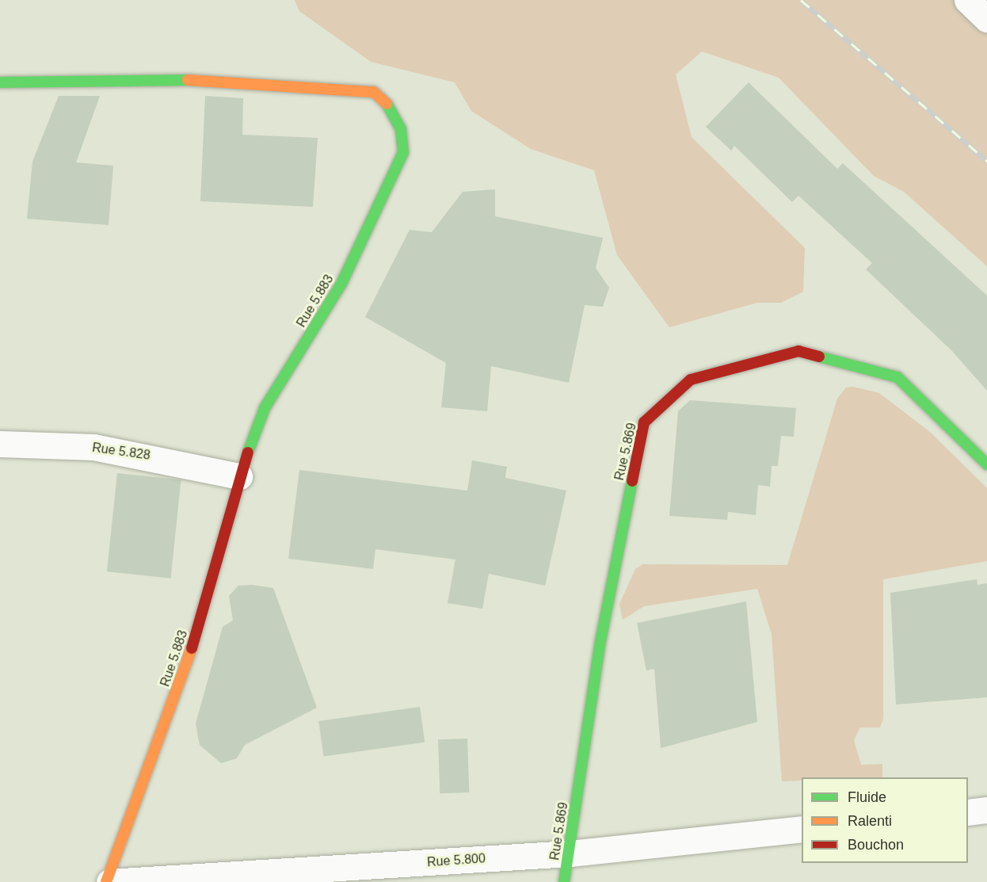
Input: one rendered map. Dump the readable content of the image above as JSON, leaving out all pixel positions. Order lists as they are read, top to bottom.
{
  "streets": {
    "street": [
      "Rue 5.883",
      "Rue 5.828",
      "Rue 5.869",
      "Rue 5.800"
    ]
  },
  "crossings": [
    ["Rue 5.883", "Rue 5.828"],
    ["Rue 5.883", "Rue 5.800"],
    ["Rue 5.869", "Rue 5.800"]
  ],
  "legend": ["Fluide", "Ralenti", "Bouchon"]
}
